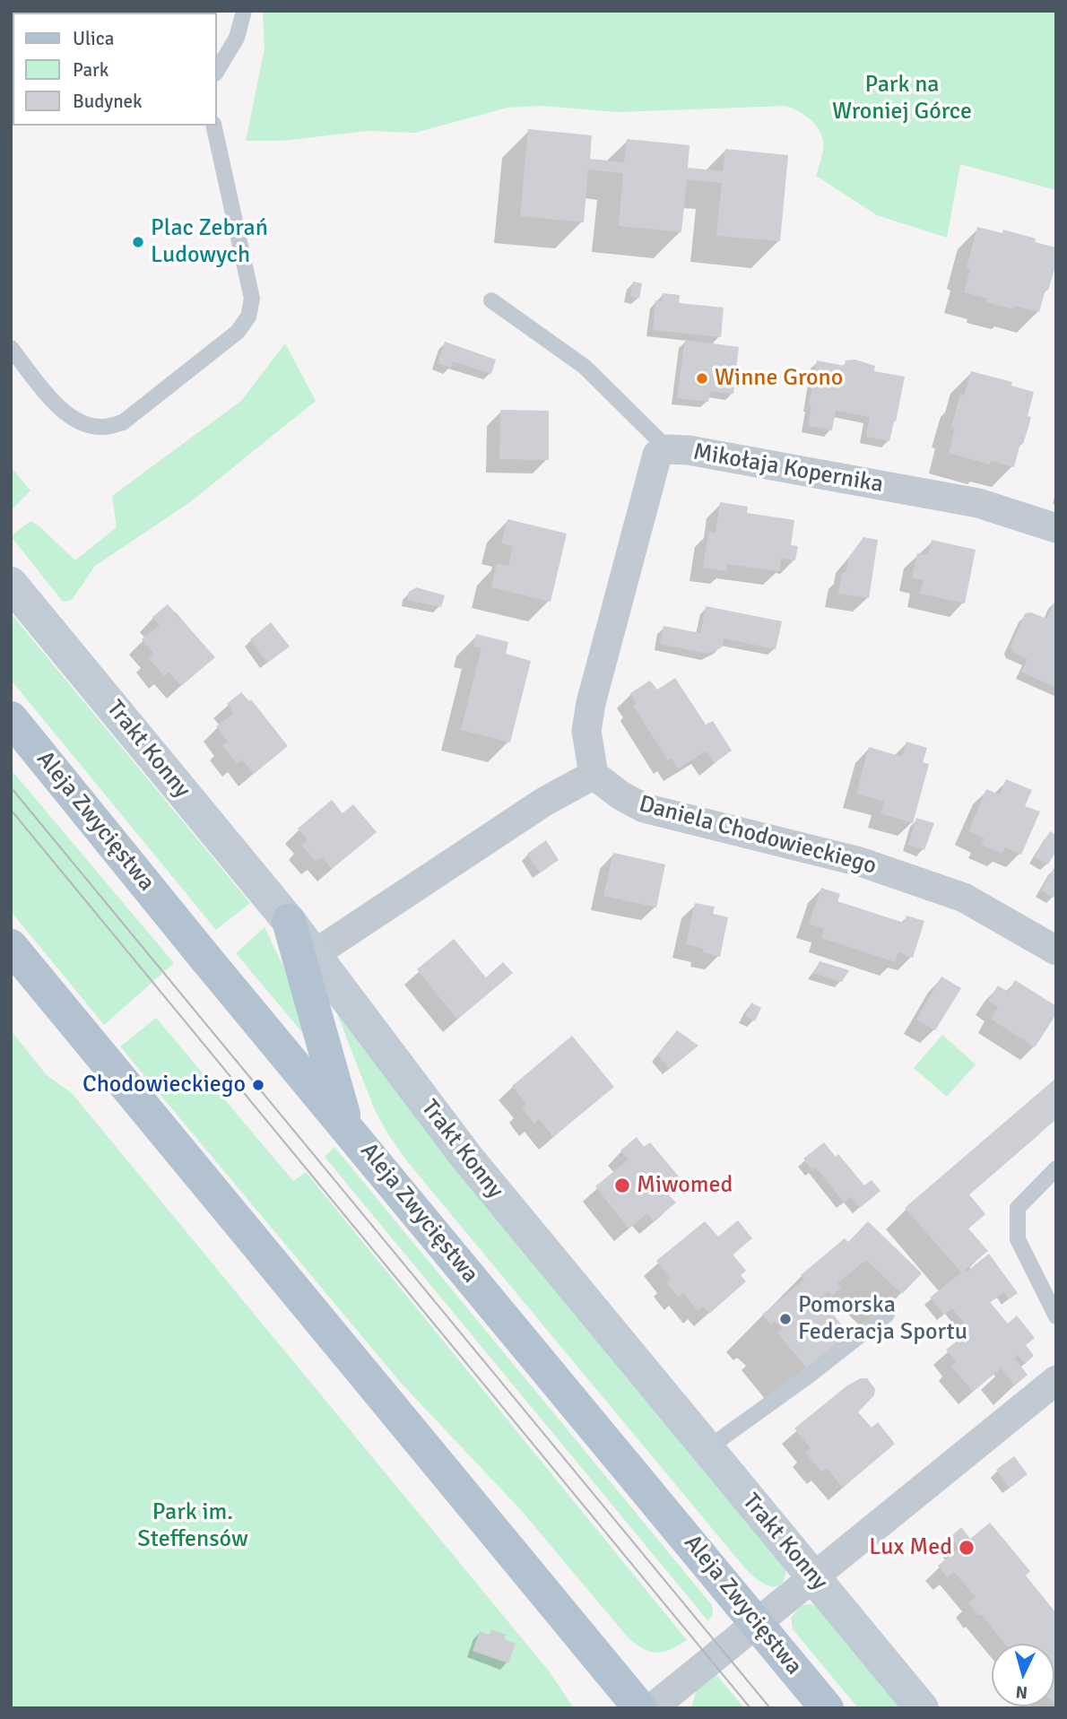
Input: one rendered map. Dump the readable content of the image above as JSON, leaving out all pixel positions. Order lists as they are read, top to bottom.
{
  "streets": {
    "main road": ["Aleja Zwycięstwa"],
    "street": ["Mikołaja Kopernika", "Trakt Konny", "Daniela Chodowieckiego"]
  },
  "crossings": [
    ["Mikołaja Kopernika", "Daniela Chodowieckiego"]
  ],
  "parks": ["Park na Wroniej Górce", "Park im. Steffensów"],
  "places": [
    "Plac Zebrań Ludowych",
    "Winne Grono",
    "Chodowieckiego",
    "Miwomed",
    "Pomorska Federacja Sportu",
    "Lux Med"
  ],
  "legend": ["Ulica", "Park", "Budynek"],
  "north": "bottom"
}
